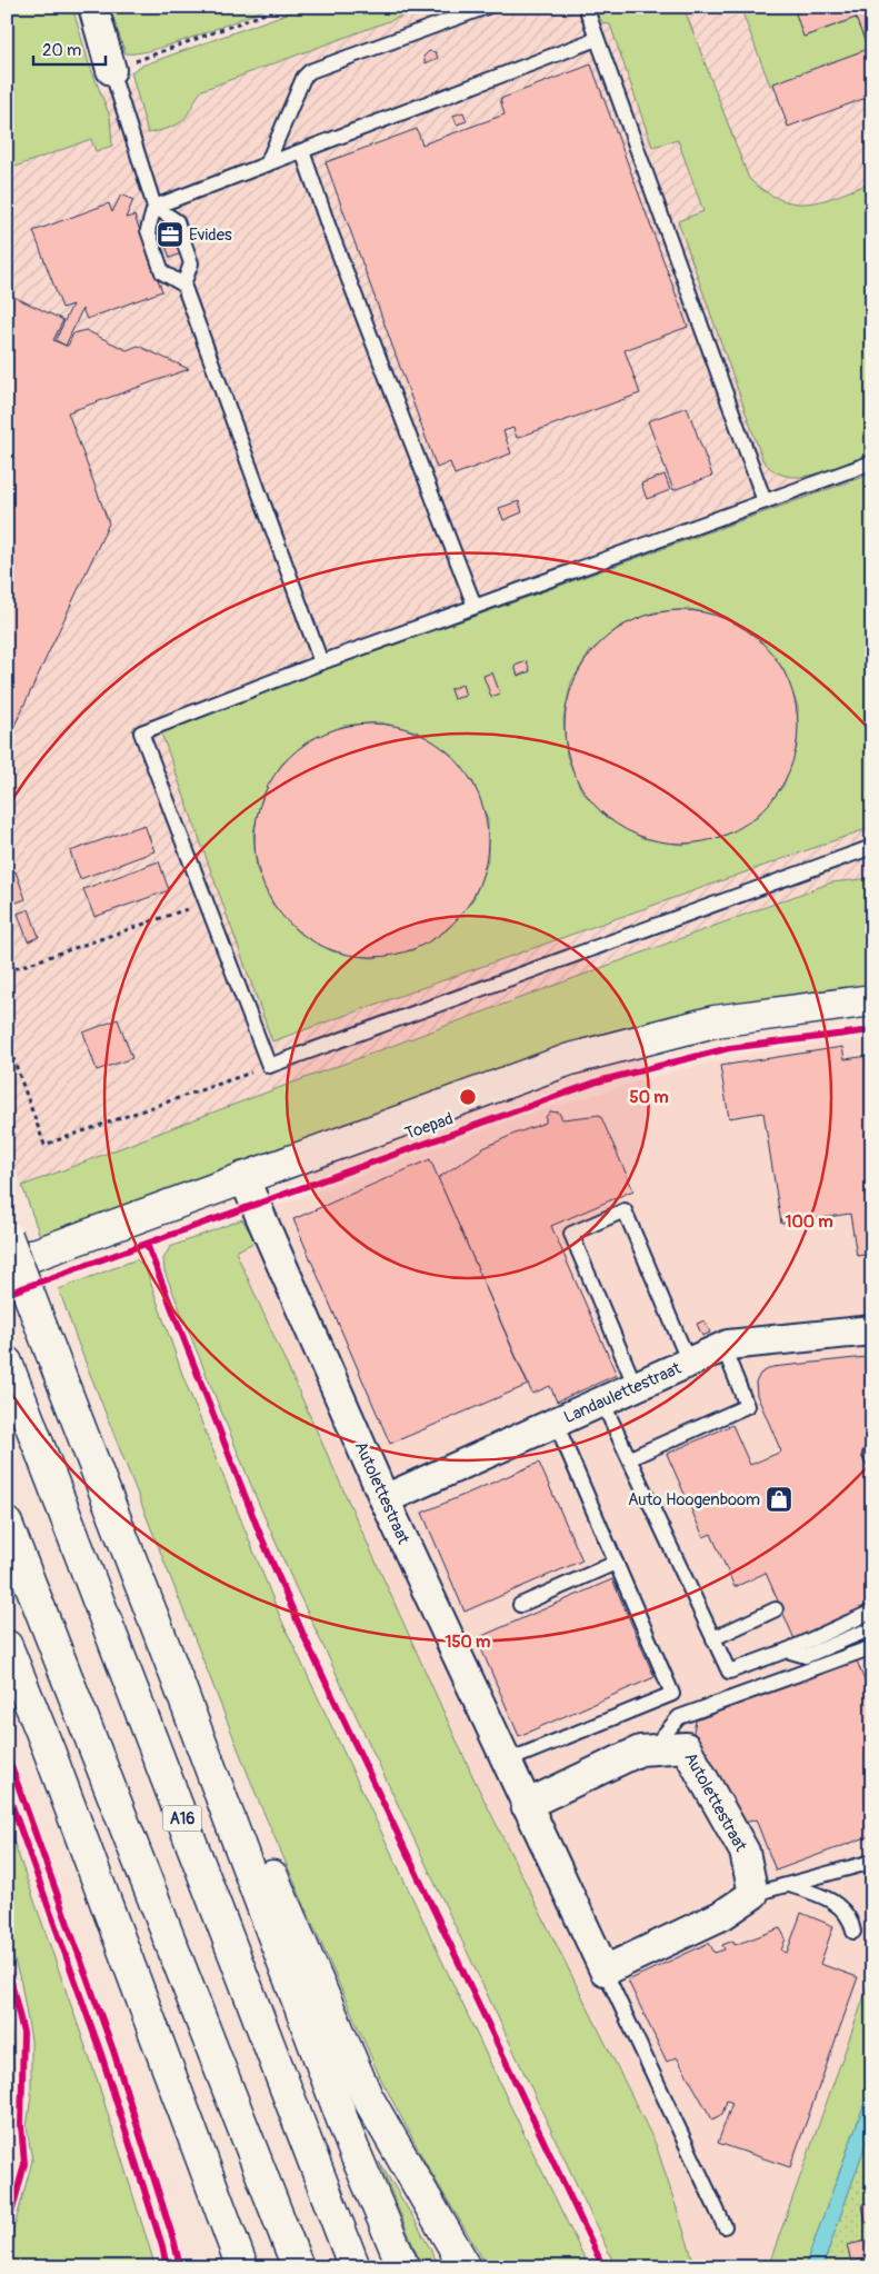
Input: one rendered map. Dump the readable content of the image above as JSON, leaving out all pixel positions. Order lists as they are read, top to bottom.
{
  "streets": {
    "main road": ["Toepad", "A16"],
    "street": ["Landaulettestraat", "Autolettestraat"]
  },
  "crossings": [
    ["Toepad", "Autolettestraat"],
    ["Landaulettestraat", "Autolettestraat"]
  ],
  "places": {
    "office": ["Evides"],
    "shop": ["Auto Hoogenboom"]
  },
  "scale_bar": "20 m",
  "rings": ["50 m", "100 m", "150 m"]
}
